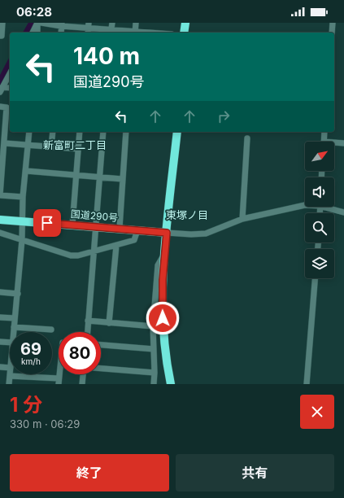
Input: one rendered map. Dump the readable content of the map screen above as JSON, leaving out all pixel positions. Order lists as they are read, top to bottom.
{
  "streets": {
    "highway": ["国道290号"]
  },
  "districts": ["新富町二丁目", "東塚ノ目"],
  "north": "top right",
  "page": {
    "status": "06:28",
    "turn": ["140 m", "国道290号"],
    "speed": "69 km/h",
    "limit": "80",
    "heading": ["1 分", "330 m · 06:29"],
    "buttons": ["終了", "共有"]
  }
}
